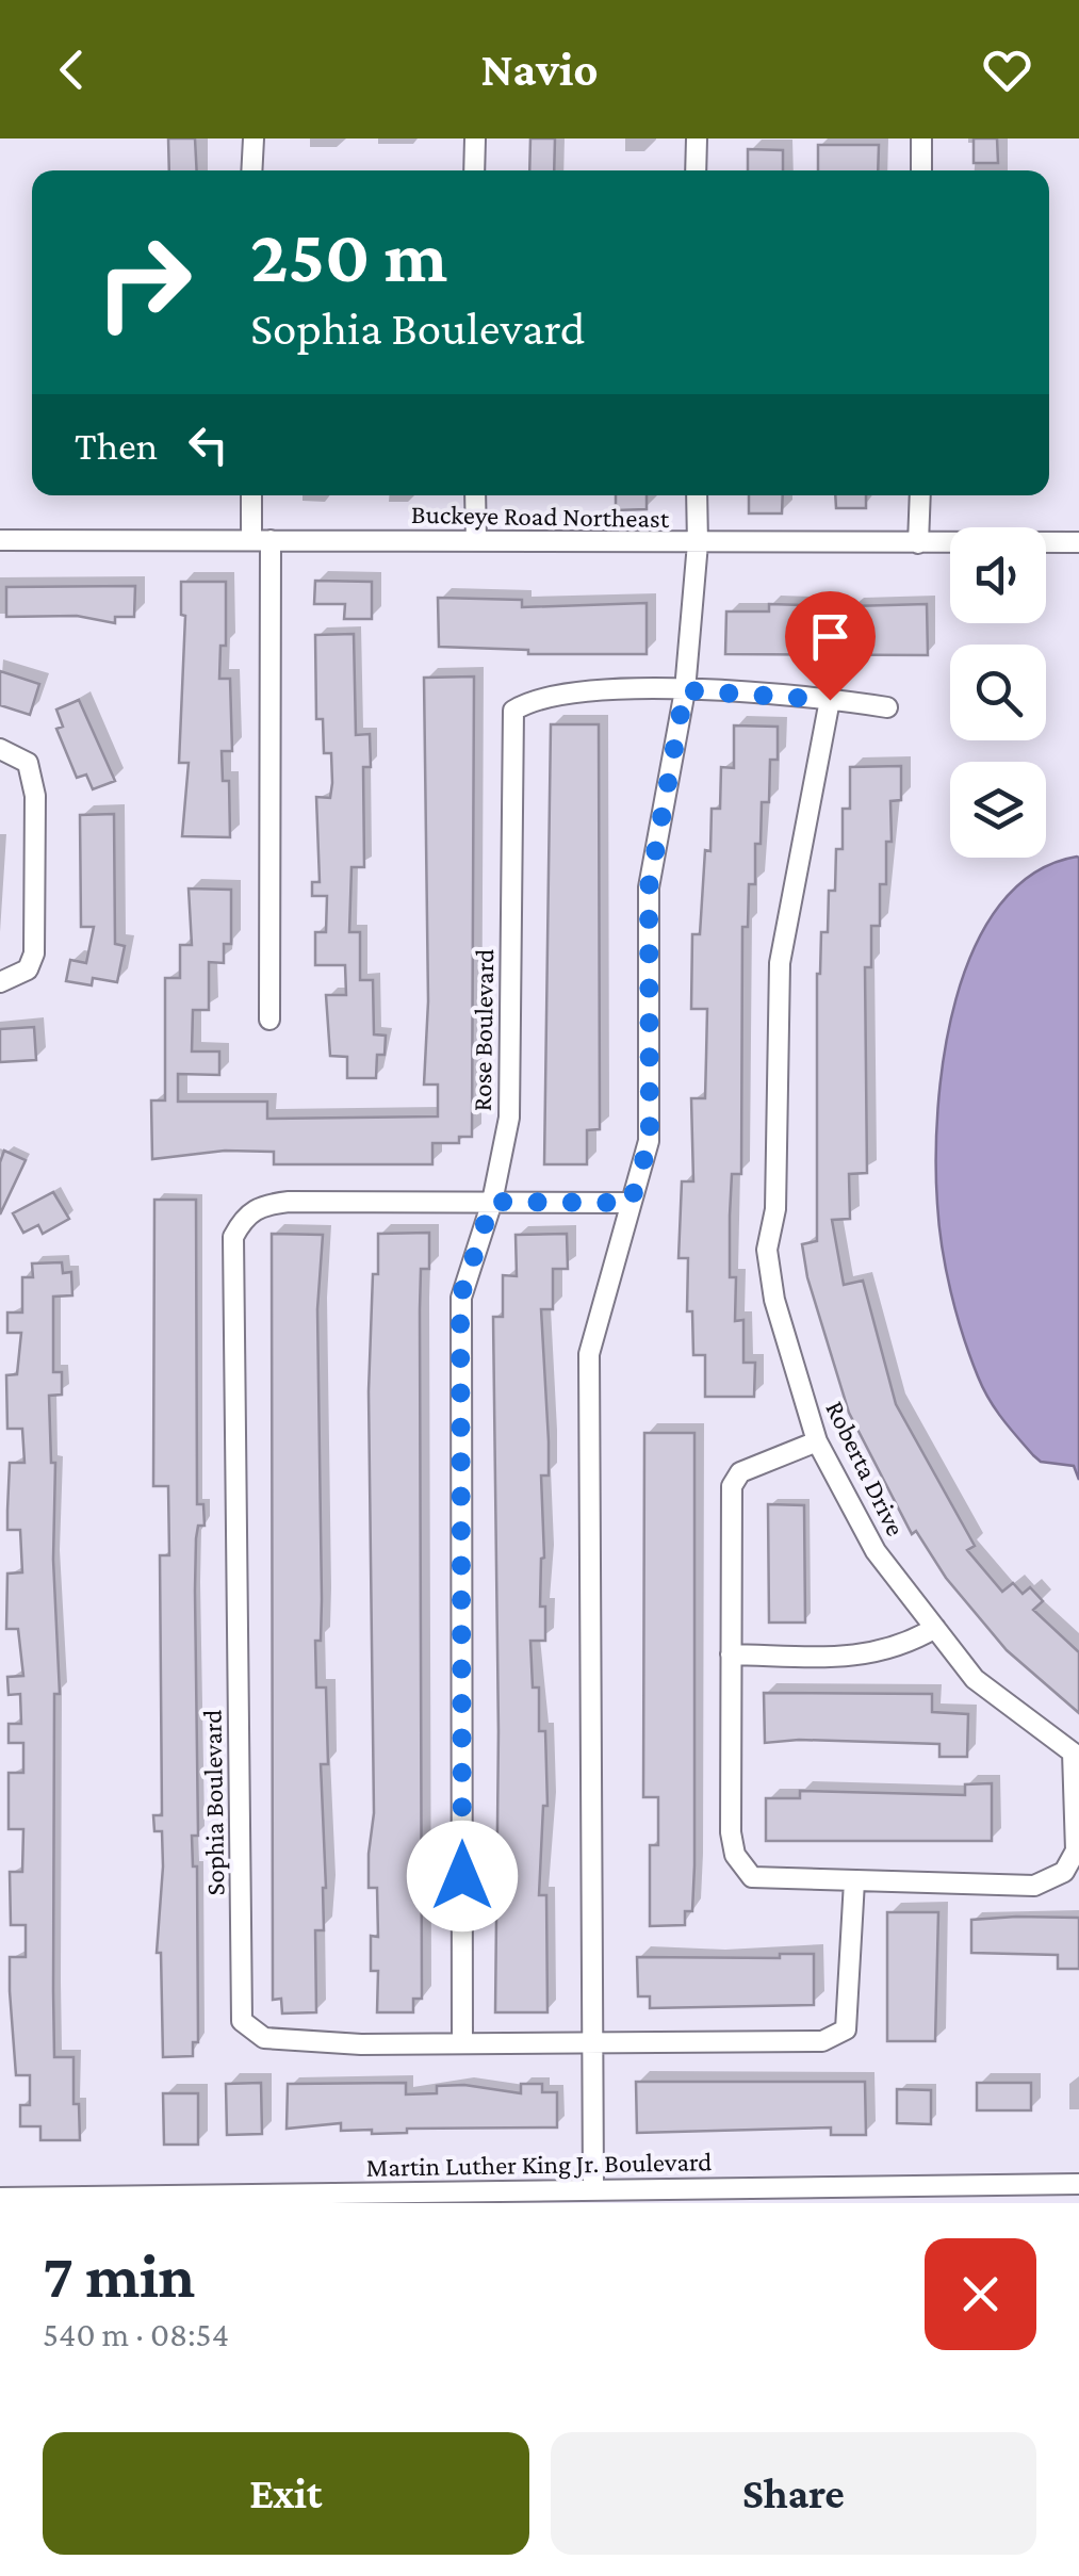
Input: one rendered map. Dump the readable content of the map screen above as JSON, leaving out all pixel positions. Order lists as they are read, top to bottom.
{
  "streets": {
    "street": [
      "Buckeye Road Northeast",
      "Rose Boulevard",
      "Roberta Drive",
      "Sophia Boulevard",
      "Martin Luther King Jr. Boulevard"
    ]
  },
  "crossings": [
    ["Rose Boulevard", "Roberta Drive"],
    ["Rose Boulevard", "Sophia Boulevard"],
    ["Roberta Drive", "Sophia Boulevard"]
  ],
  "page": {
    "header": "Navio",
    "turn": ["250 m", "Sophia Boulevard"],
    "then": "Then",
    "heading": ["7 min", "540 m · 08:54"],
    "buttons": ["Exit", "Share"]
  }
}
